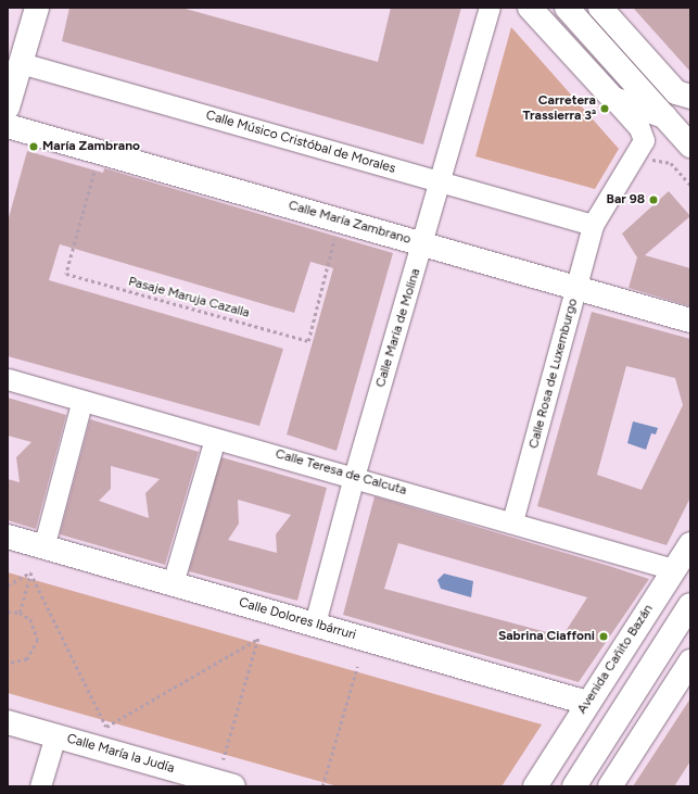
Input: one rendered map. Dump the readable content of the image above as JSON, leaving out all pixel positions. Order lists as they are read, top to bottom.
{
  "streets": {
    "street": [
      "Calle Músico Cristóbal de Morales",
      "Calle María Zambrano",
      "Calle María de Molina",
      "Calle Rosa de Luxemburgo",
      "Calle Teresa de Calcuta",
      "Calle Dolores Ibárruri",
      "Avenida Cañito Bazán",
      "Calle María la Judía"
    ],
    "path": ["Pasaje Maruja Cazalla"]
  },
  "crossings": [
    ["Calle Músico Cristóbal de Morales", "Calle María de Molina"],
    ["Calle Músico Cristóbal de Morales", "Calle Rosa de Luxemburgo"],
    ["Calle María Zambrano", "Calle María de Molina"],
    ["Calle María Zambrano", "Calle Rosa de Luxemburgo"],
    ["Calle María de Molina", "Calle Teresa de Calcuta"],
    ["Calle María de Molina", "Calle Dolores Ibárruri"],
    ["Calle Rosa de Luxemburgo", "Calle Teresa de Calcuta"],
    ["Calle Teresa de Calcuta", "Avenida Cañito Bazán"],
    ["Calle Dolores Ibárruri", "Avenida Cañito Bazán"]
  ],
  "places": [
    "Carretera Trassierra 3ª",
    "María Zambrano",
    "Bar 98",
    "Sabrina Ciaffoni"
  ]
}
